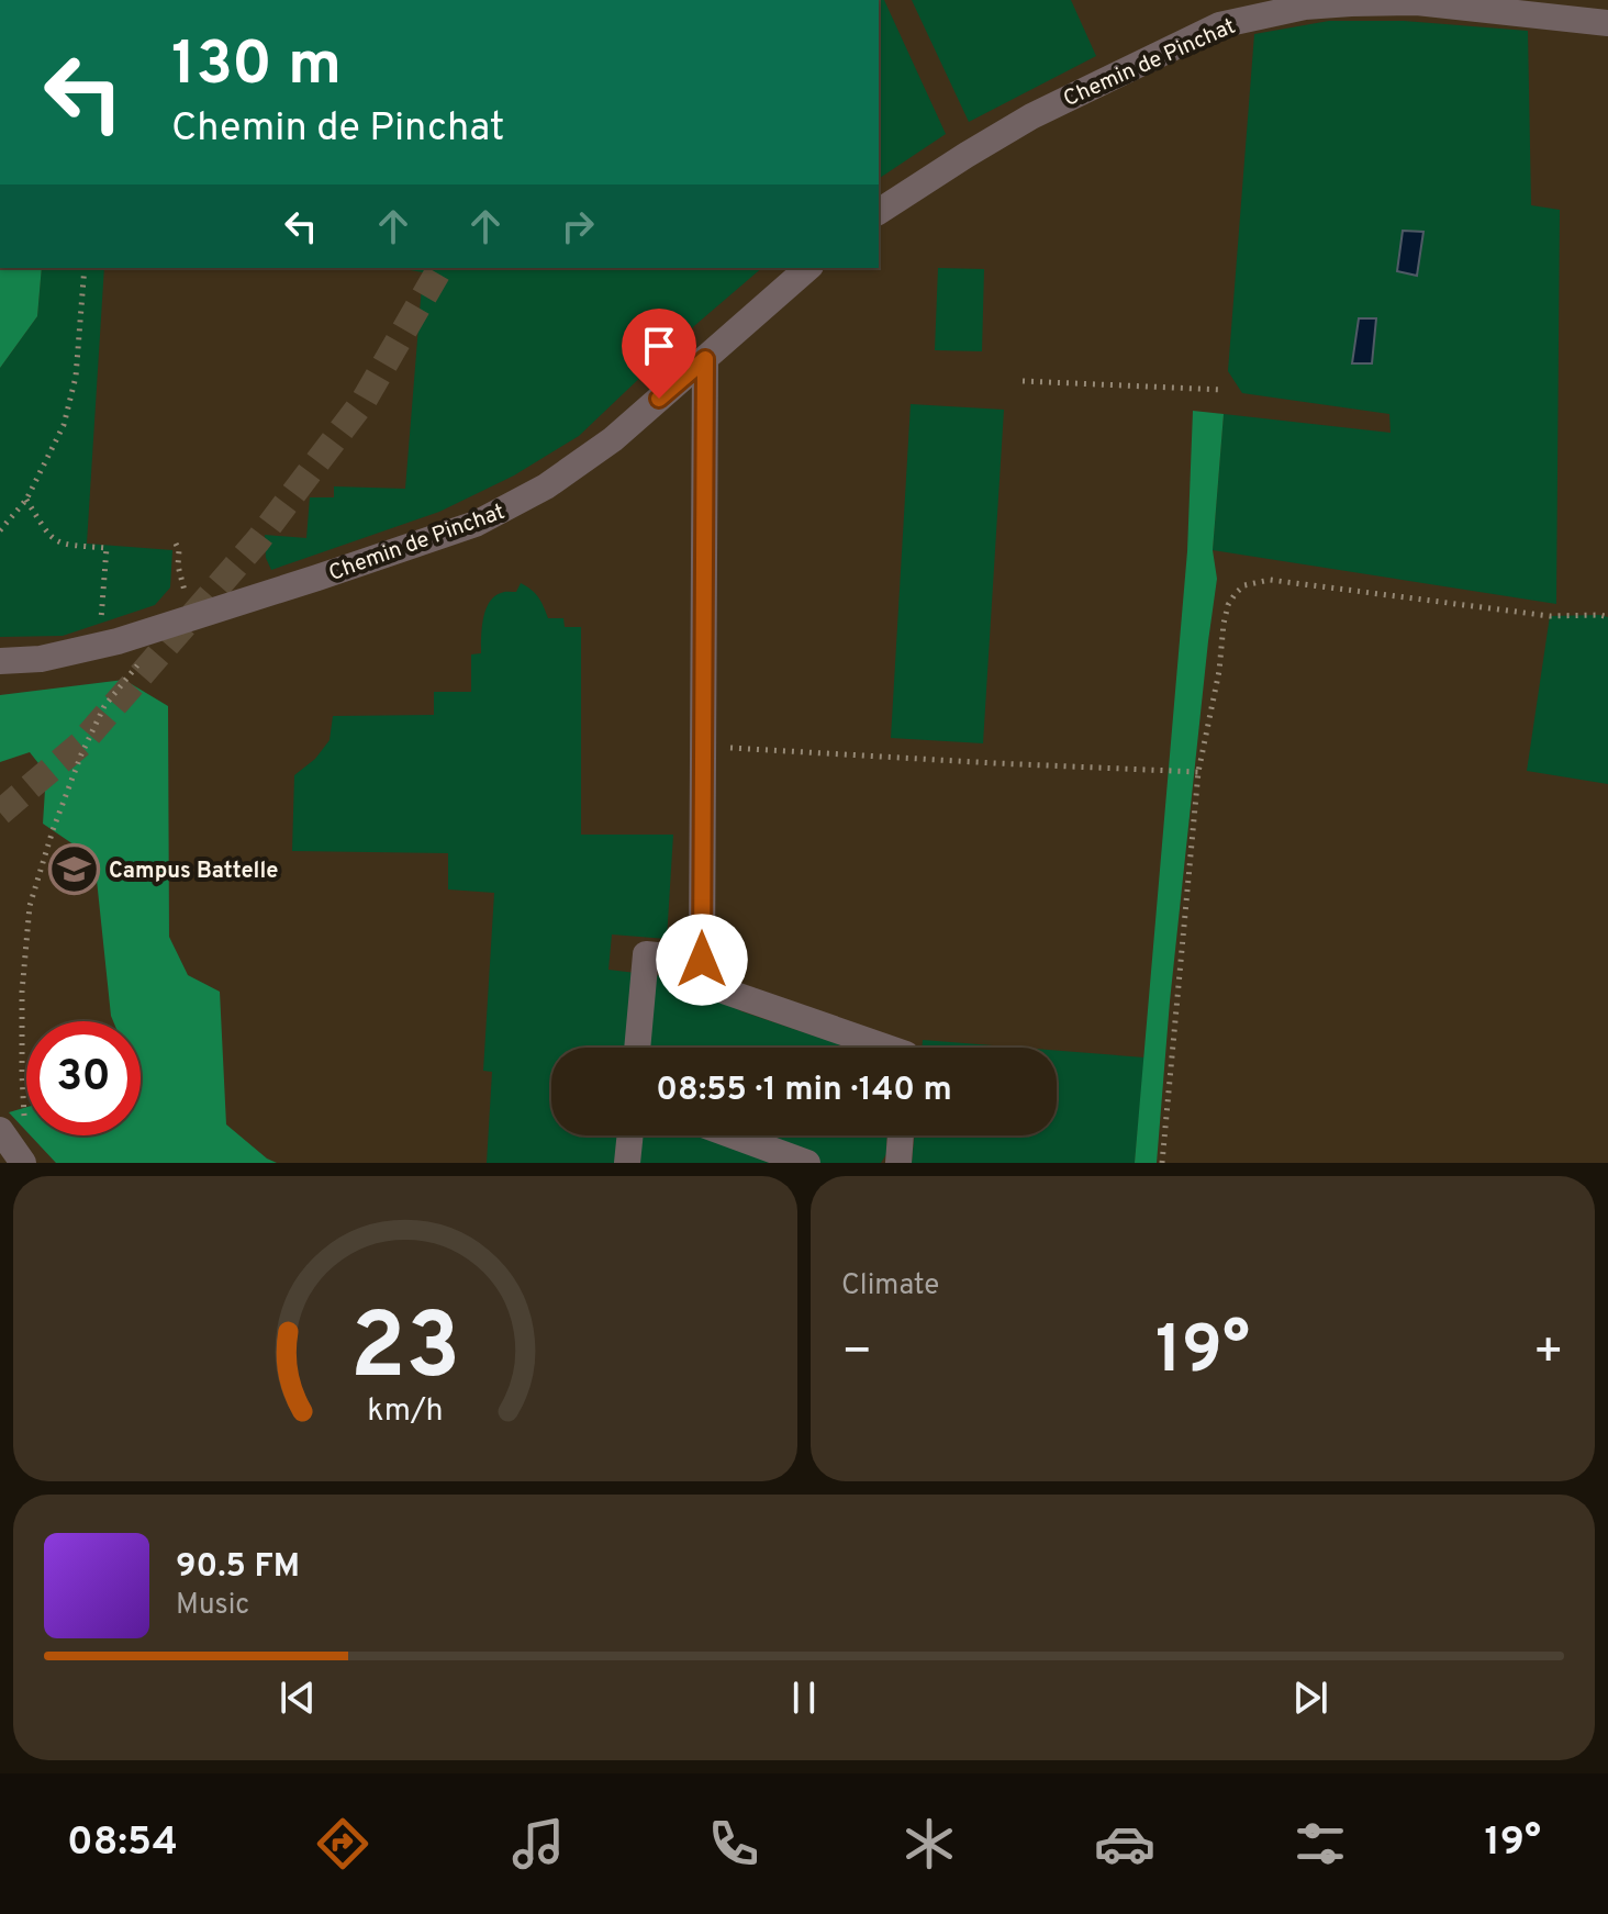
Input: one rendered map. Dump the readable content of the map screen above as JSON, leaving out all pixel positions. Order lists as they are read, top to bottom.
{
  "streets": {
    "street": ["Chemin de Pinchat"]
  },
  "places": {
    "school or university": ["Campus Battelle"]
  },
  "page": {
    "turn": ["130 m", "Chemin de Pinchat"],
    "limit": "30",
    "trip": "08:55 · 1 min · 140 m",
    "tile": "Climate",
    "heat": ["−", "19°", "+"],
    "song": ["90.5 FM", "Music"],
    "tabs": ["08:54", "19°"],
    "gauge": ["23", "km/h"]
  }
}
